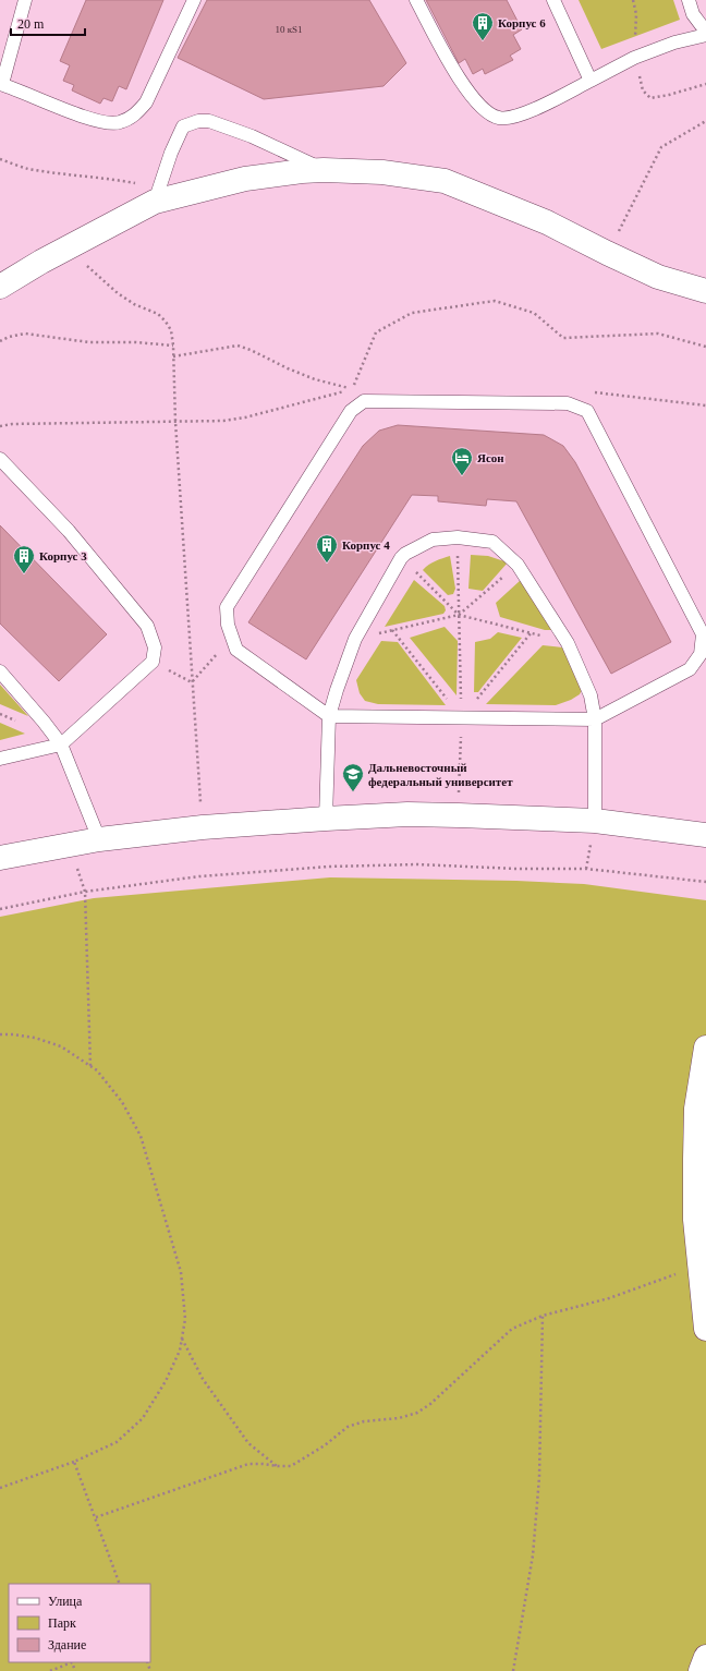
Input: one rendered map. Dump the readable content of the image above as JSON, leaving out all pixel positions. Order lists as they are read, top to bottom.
{
  "places": {
    "building": ["Корпус 6", "Корпус 4", "Корпус 3"],
    "hotel": ["Ясон"],
    "school or university": ["Дальневосточный федеральный университет"]
  },
  "house_numbers": ["10 кS1"],
  "legend": ["Улица", "Парк", "Здание"],
  "scale_bar": "20 m"
}
